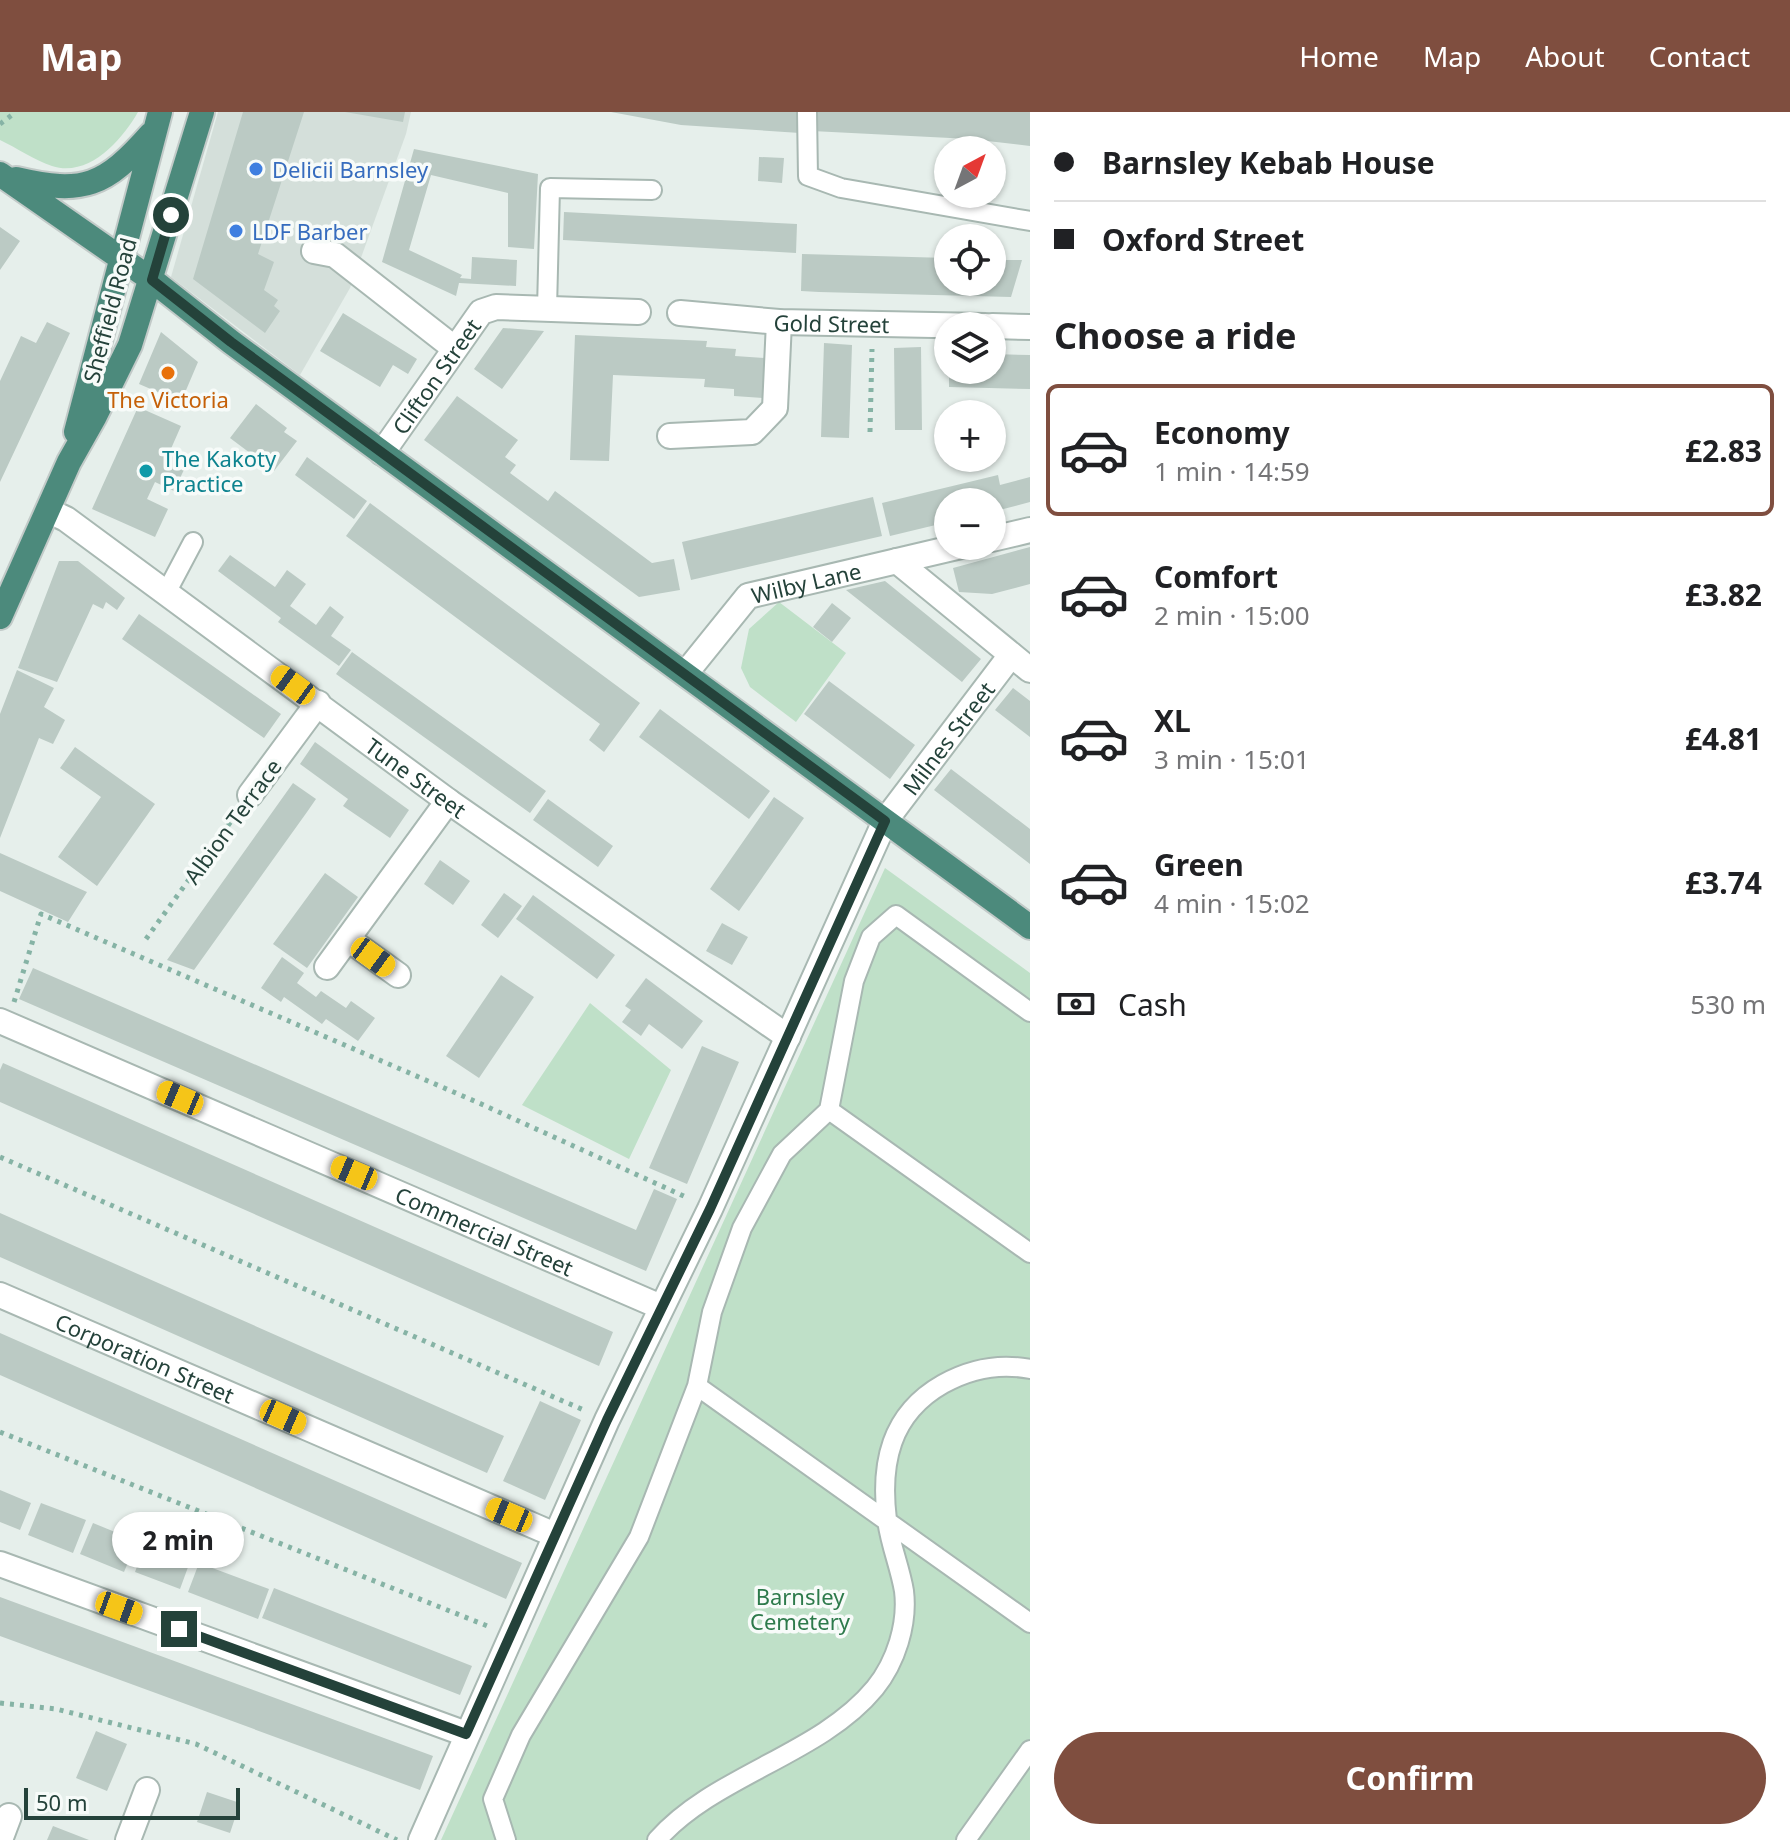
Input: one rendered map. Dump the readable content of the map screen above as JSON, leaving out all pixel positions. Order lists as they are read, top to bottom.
{
  "streets": {
    "highway": ["Sheffield Road"],
    "street": [
      "Gold Street",
      "Clifton Street",
      "Wilby Lane",
      "Milnes Street",
      "Tune Street",
      "Albion Terrace",
      "Commercial Street",
      "Corporation Street"
    ]
  },
  "crossings": [
    ["Sheffield Road", "Tune Street"],
    ["Milnes Street", "Tune Street"],
    ["Milnes Street", "Commercial Street"],
    ["Milnes Street", "Corporation Street"],
    ["Tune Street", "Albion Terrace"]
  ],
  "parks": ["Barnsley Cemetery"],
  "places": [
    "Delicii Barnsley",
    "LDF Barber",
    "The Victoria",
    "The Kakoty Practice"
  ],
  "scale_bar": "50 m",
  "north": "top right",
  "page": {
    "header": "Map",
    "nav": [
      "Home",
      "Map",
      "About",
      "Contact"
    ],
    "banner": ["Barnsley Kebab House", "Oxford Street"],
    "map_buttons": ["+", "−"],
    "heading": "Choose a ride",
    "list": [
      {
        "name": "Economy",
        "note": "1 min · 14:59",
        "value": "£2.83"
      },
      {
        "name": "Comfort",
        "note": "2 min · 15:00",
        "value": "£3.82"
      },
      {
        "name": "XL",
        "note": "3 min · 15:01",
        "value": "£4.81"
      },
      {
        "name": "Green",
        "note": "4 min · 15:02",
        "value": "£3.74"
      }
    ],
    "pay": ["Cash", "530 m"],
    "bubble": "2 min",
    "buttons": "Confirm",
    "scale": "50 m"
  }
}
